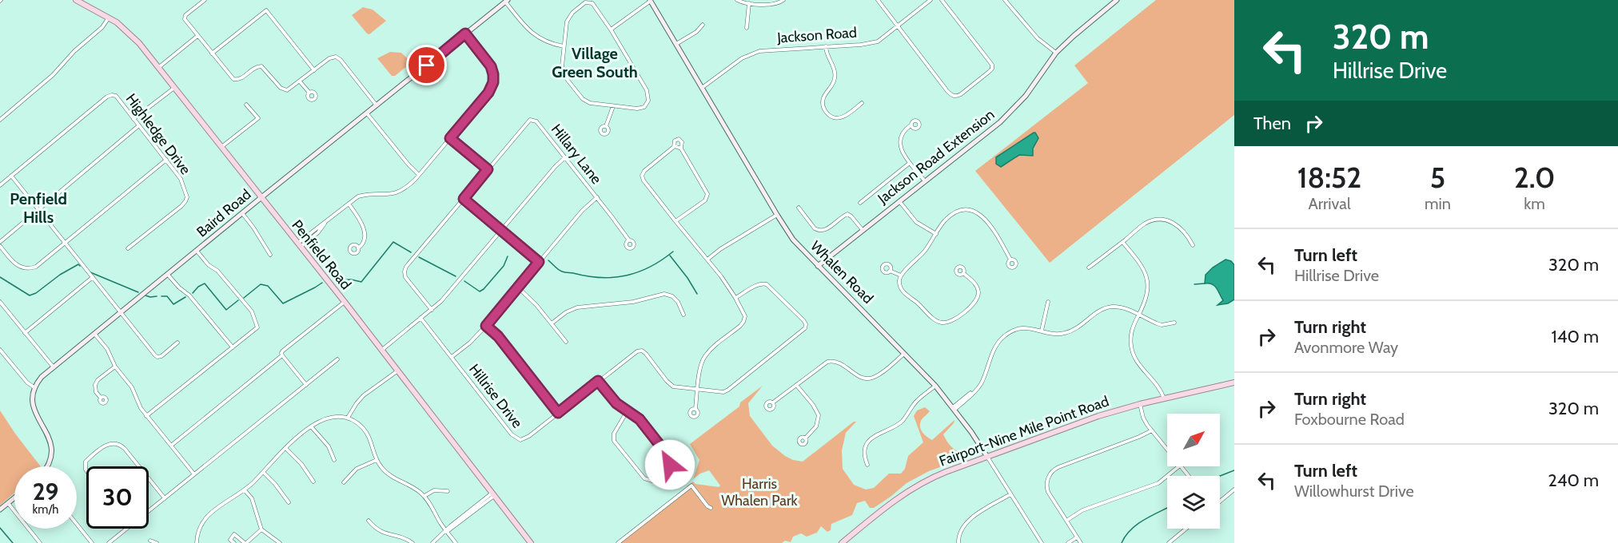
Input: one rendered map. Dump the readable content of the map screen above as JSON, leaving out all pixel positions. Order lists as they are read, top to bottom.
{
  "streets": {
    "main road": ["Penfield Road", "Fairport-Nine Mile Point Road"],
    "street": [
      "Jackson Road",
      "Highledge Drive",
      "Hillary Lane",
      "Jackson Road Extension",
      "Baird Road",
      "Whalen Road",
      "Hillrise Drive"
    ]
  },
  "crossings": [
    ["Jackson Road", "Whalen Road"],
    ["Jackson Road Extension", "Whalen Road"],
    ["Baird Road", "Penfield Road"],
    ["Whalen Road", "Fairport-Nine Mile Point Road"]
  ],
  "districts": ["Village Green South", "Penfield Hills"],
  "parks": ["Harris Whalen Park"],
  "north": "top right",
  "page": {
    "turn": ["320 m", "Hillrise Drive"],
    "then": "Then",
    "eta": [
      "18:52",
      "Arrival",
      "5",
      "min",
      "2.0",
      "km"
    ],
    "list": [
      {
        "name": "Turn left",
        "note": "Hillrise Drive",
        "value": "320 m"
      },
      {
        "name": "Turn right",
        "note": "Avonmore Way",
        "value": "140 m"
      },
      {
        "name": "Turn right",
        "note": "Foxbourne Road",
        "value": "320 m"
      },
      {
        "name": "Turn left",
        "note": "Willowhurst Drive",
        "value": "240 m"
      }
    ],
    "speed": "29 km/h",
    "limit": "30"
  }
}
